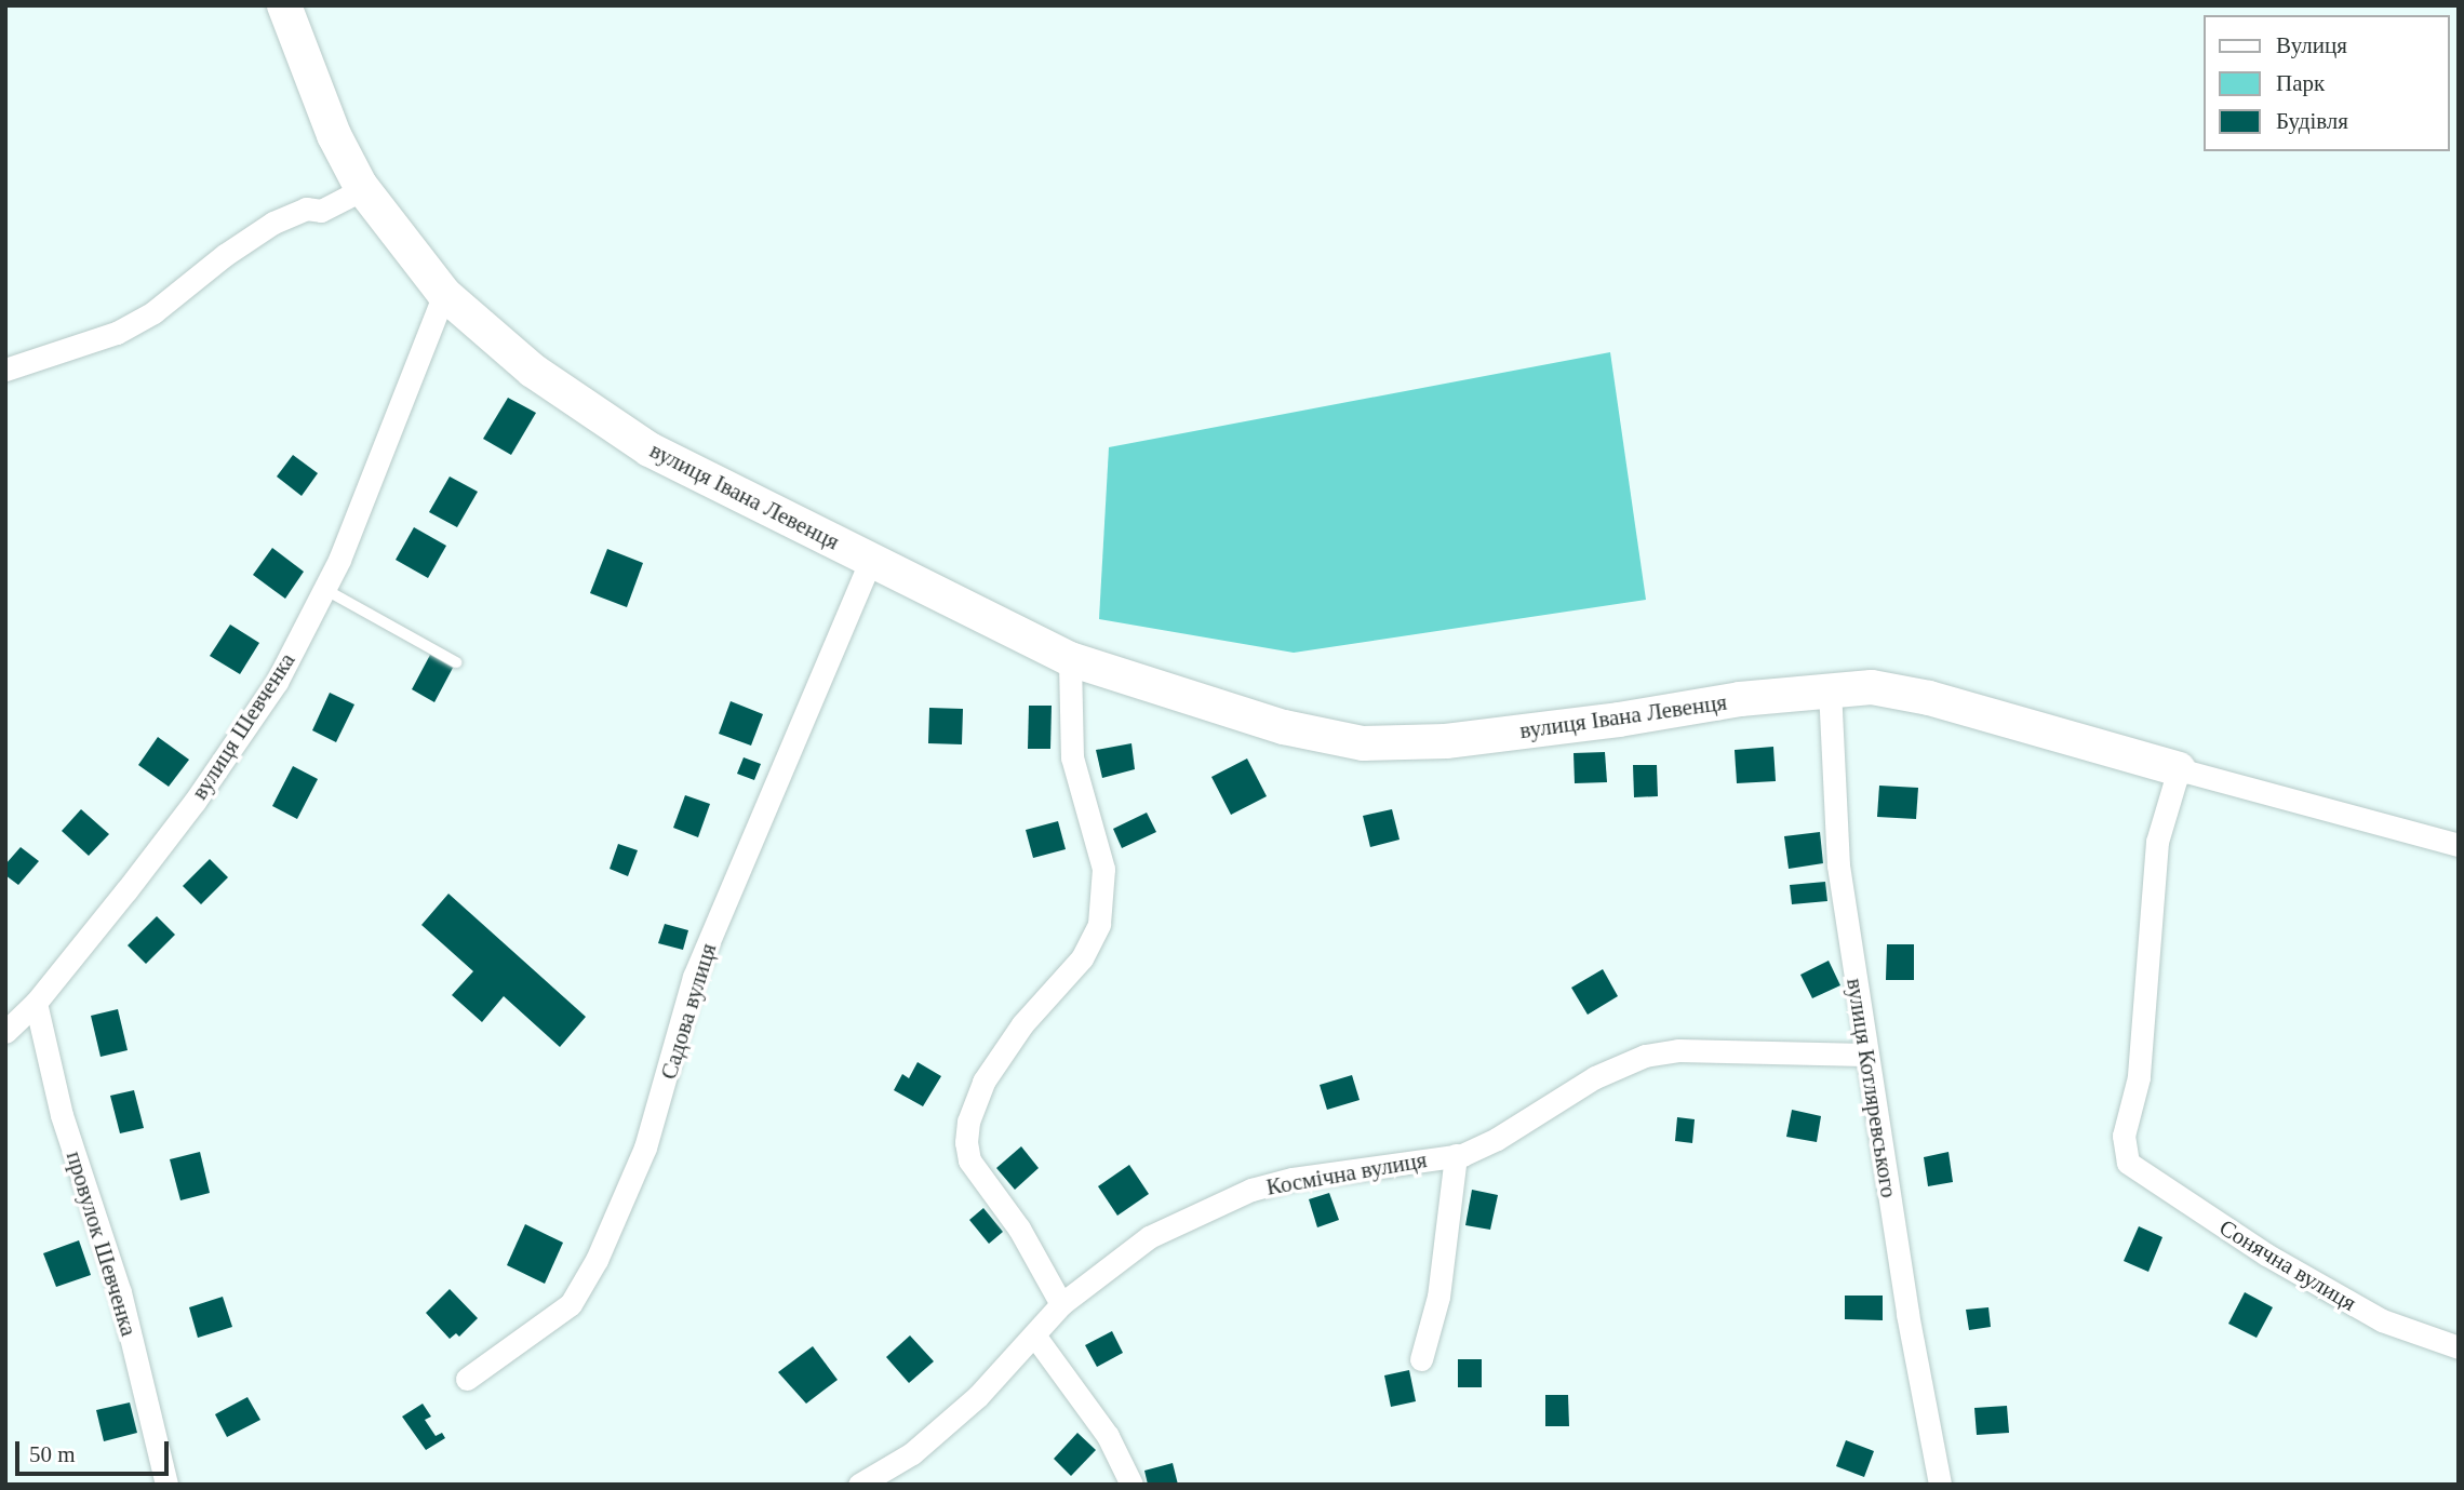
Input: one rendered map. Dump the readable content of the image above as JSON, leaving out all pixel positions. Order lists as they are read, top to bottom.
{
  "streets": {
    "street": [
      "вулиця Івана Левенця",
      "вулиця Шевченка",
      "Садова вулиця",
      "вулиця Котляревського",
      "Космічна вулиця",
      "провулок Шевченка",
      "Сонячна вулиця"
    ]
  },
  "crossings": [
    ["вулиця Івана Левенця", "вулиця Шевченка"],
    ["вулиця Івана Левенця", "Садова вулиця"],
    ["вулиця Івана Левенця", "вулиця Котляревського"],
    ["вулиця Івана Левенця", "Сонячна вулиця"],
    ["вулиця Шевченка", "провулок Шевченка"],
    ["вулиця Котляревського", "Космічна вулиця"]
  ],
  "legend": ["Вулиця", "Парк", "Будівля"],
  "scale_bar": "50 m"
}
